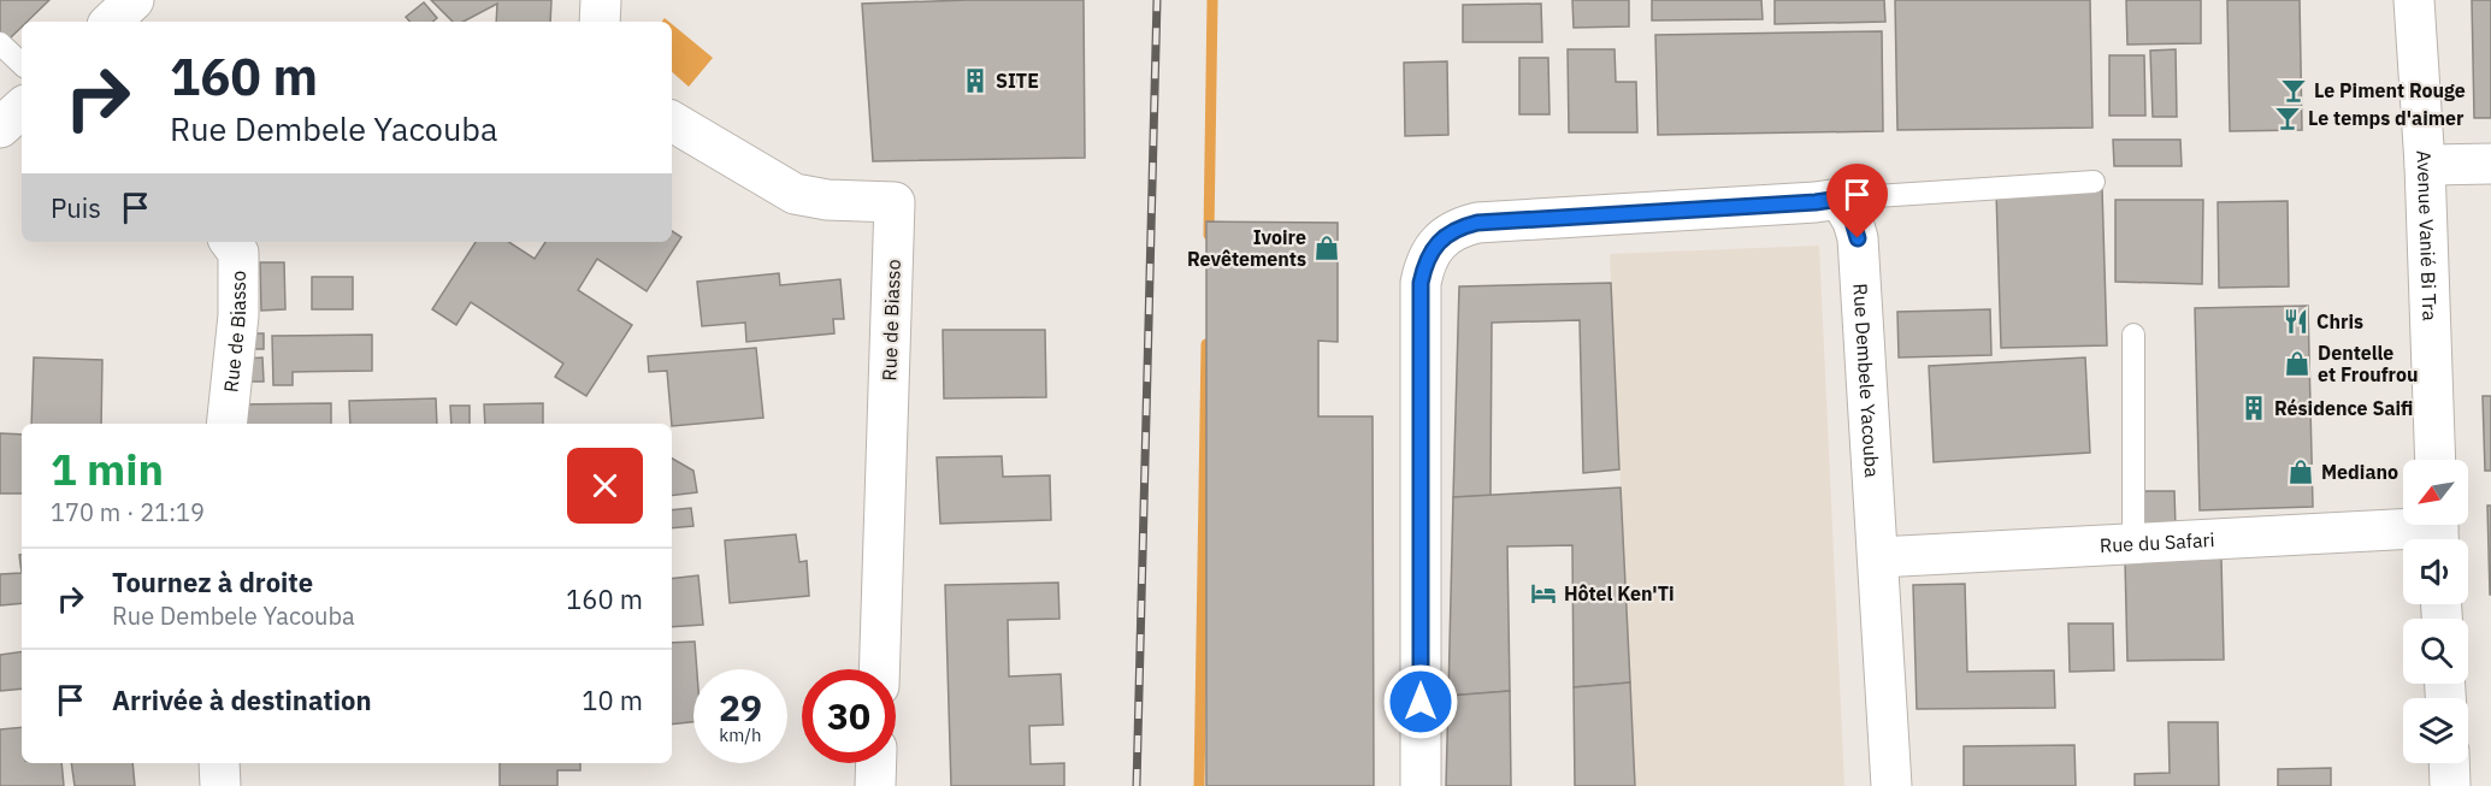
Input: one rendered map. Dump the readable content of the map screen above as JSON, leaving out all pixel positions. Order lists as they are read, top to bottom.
{
  "streets": {
    "street": [
      "Avenue Vanié Bi Tra",
      "Rue de Biasso",
      "Rue Dembele Yacouba",
      "Rue du Safari"
    ]
  },
  "crossings": [
    ["Rue Dembele Yacouba", "Rue du Safari"]
  ],
  "places": {
    "building": ["SITE", "Résidence Saifi"],
    "bar": ["Le Piment Rouge", "Le temps d'aimer"],
    "shop": ["Ivoire Revêtements", "Dentelle et Froufrou", "Mediano"],
    "restaurant": ["Chris"],
    "hotel": ["Hôtel Ken'Ti"]
  },
  "north": "bottom left",
  "page": {
    "turn": ["160 m", "Rue Dembele Yacouba"],
    "then": "Puis",
    "heading": ["1 min", "170 m · 21:19"],
    "list": [
      {
        "name": "Tournez à droite",
        "note": "Rue Dembele Yacouba",
        "value": "160 m"
      },
      {
        "name": "Arrivée à destination",
        "value": "10 m"
      }
    ],
    "speed": "29 km/h",
    "limit": "30"
  }
}
